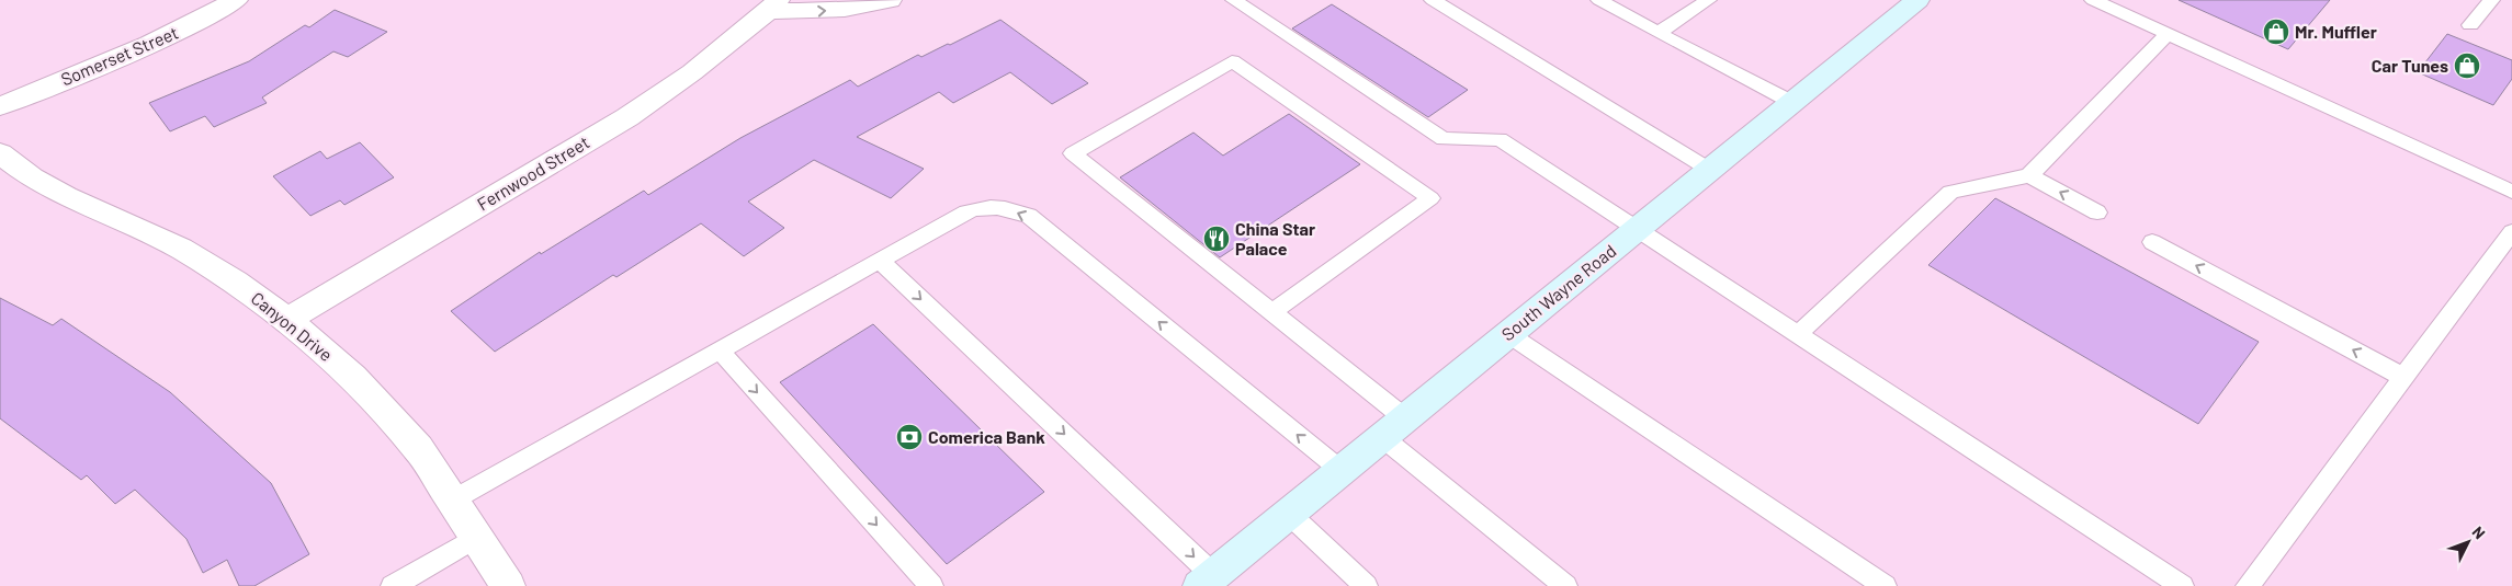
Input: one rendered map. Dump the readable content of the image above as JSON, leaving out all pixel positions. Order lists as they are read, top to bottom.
{
  "streets": {
    "main road": ["South Wayne Road"],
    "street": ["Somerset Street", "Fernwood Street", "Canyon Drive"]
  },
  "crossings": [
    ["Fernwood Street", "Canyon Drive"]
  ],
  "places": {
    "shop": ["Mr. Muffler", "Car Tunes"],
    "restaurant": ["China Star Palace"],
    "bank": ["Comerica Bank"]
  },
  "north": "top right"
}
